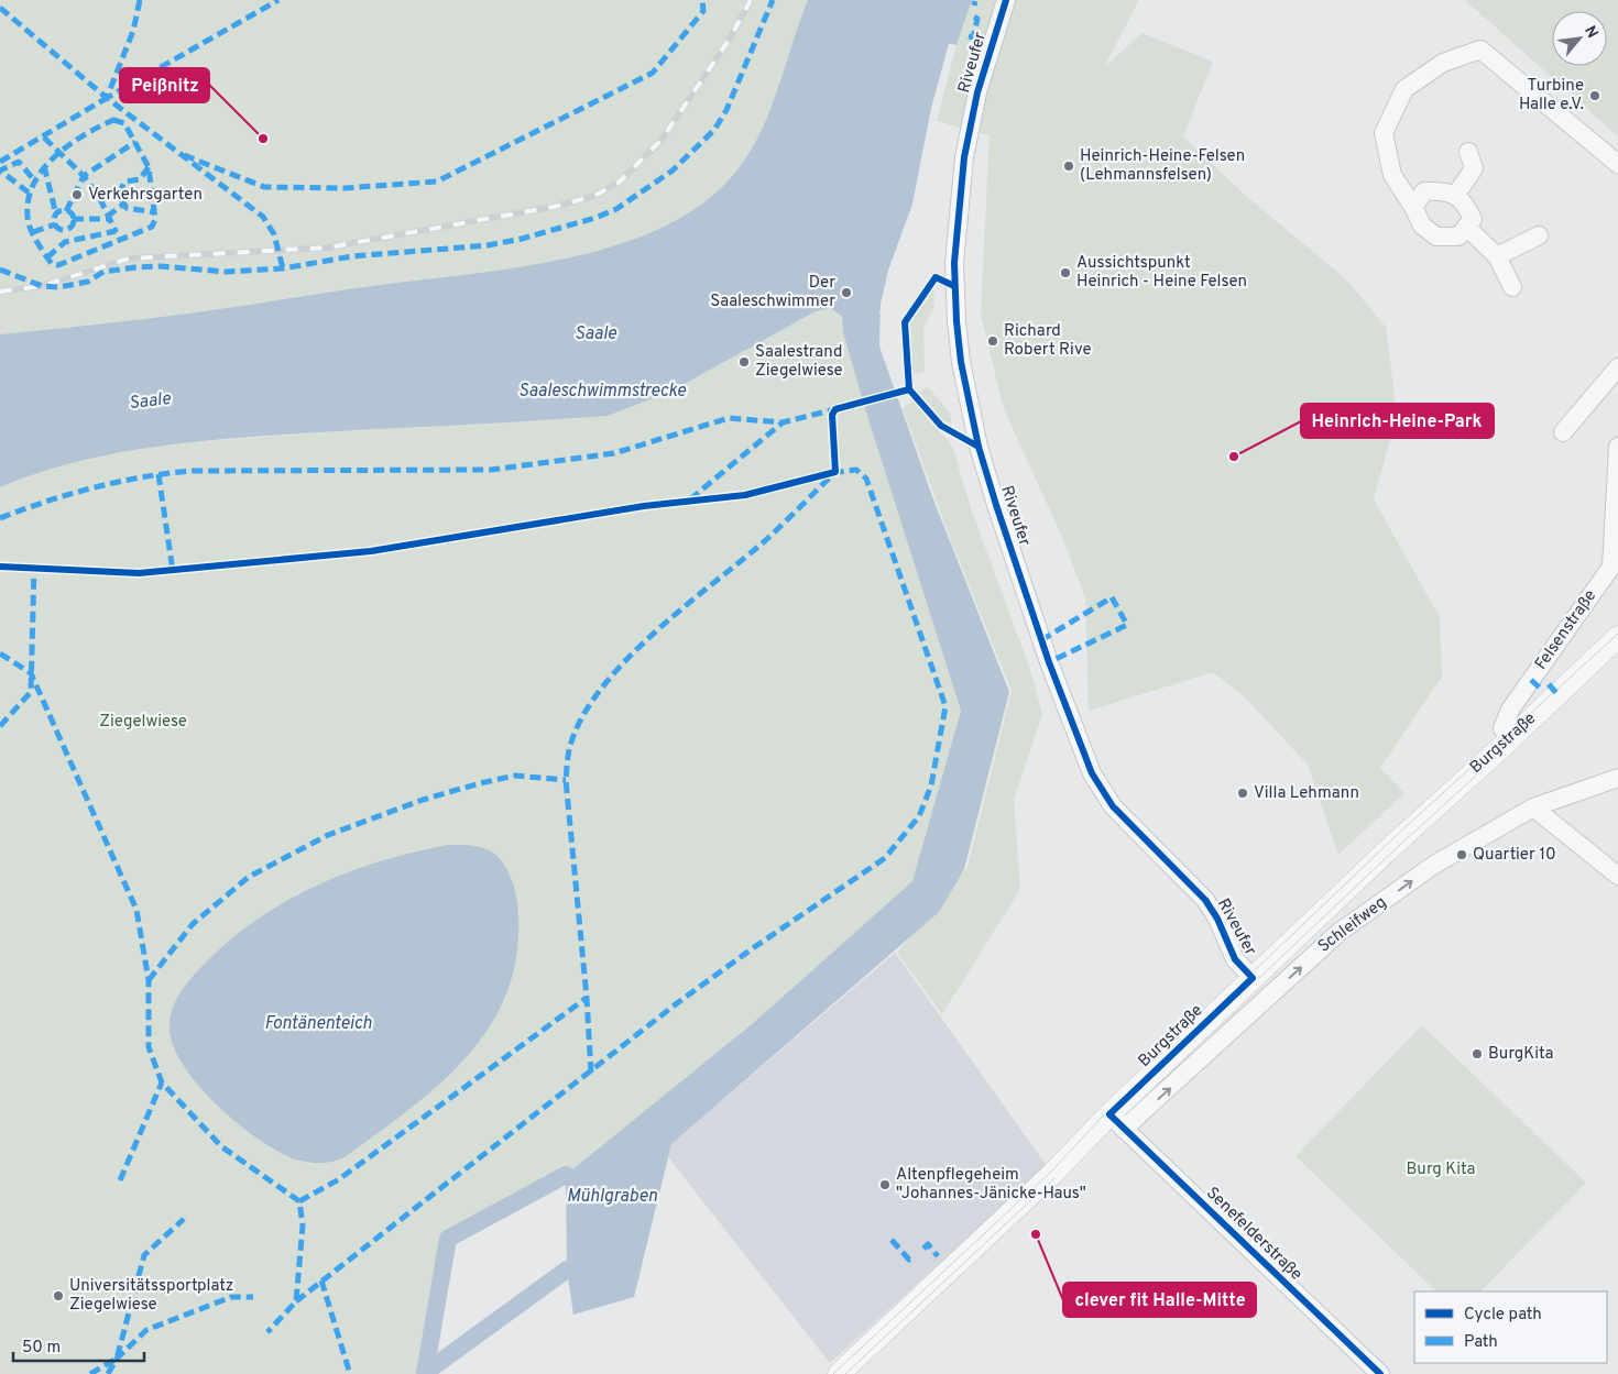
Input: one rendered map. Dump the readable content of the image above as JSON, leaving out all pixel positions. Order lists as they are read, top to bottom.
{
  "streets": {
    "street": [
      "Riveufer",
      "Felsenstraße",
      "Burgstraße",
      "Schleifweg",
      "Senefelderstraße"
    ]
  },
  "crossings": [
    ["Riveufer", "Burgstraße"],
    ["Felsenstraße", "Burgstraße"],
    ["Burgstraße", "Schleifweg"],
    ["Burgstraße", "Senefelderstraße"],
    ["Schleifweg", "Senefelderstraße"]
  ],
  "one_way": ["Schleifweg"],
  "water": [
    "Saale",
    "Saaleschwimmstrecke",
    "Fontänenteich",
    "Mühlgraben"
  ],
  "parks": ["Ziegelwiese", "Burg Kita"],
  "places": [
    "Turbine Halle e.V.",
    "Peißnitz",
    "Heinrich-Heine-Felsen (Lehmannsfelsen)",
    "Verkehrsgarten",
    "Aussichtspunkt Heinrich - Heine Felsen",
    "Der Saaleschwimmer",
    "Richard Robert Rive",
    "Saalestrand Ziegelwiese",
    "Heinrich-Heine-Park",
    "Villa Lehmann",
    "Quartier 10",
    "BurgKita",
    "Altenpflegeheim \"Johannes-Jänicke-Haus\"",
    "clever fit Halle-Mitte",
    "Universitätssportplatz Ziegelwiese"
  ],
  "legend": ["Cycle path", "Path"],
  "scale_bar": "50 m",
  "north": "top right"
}
